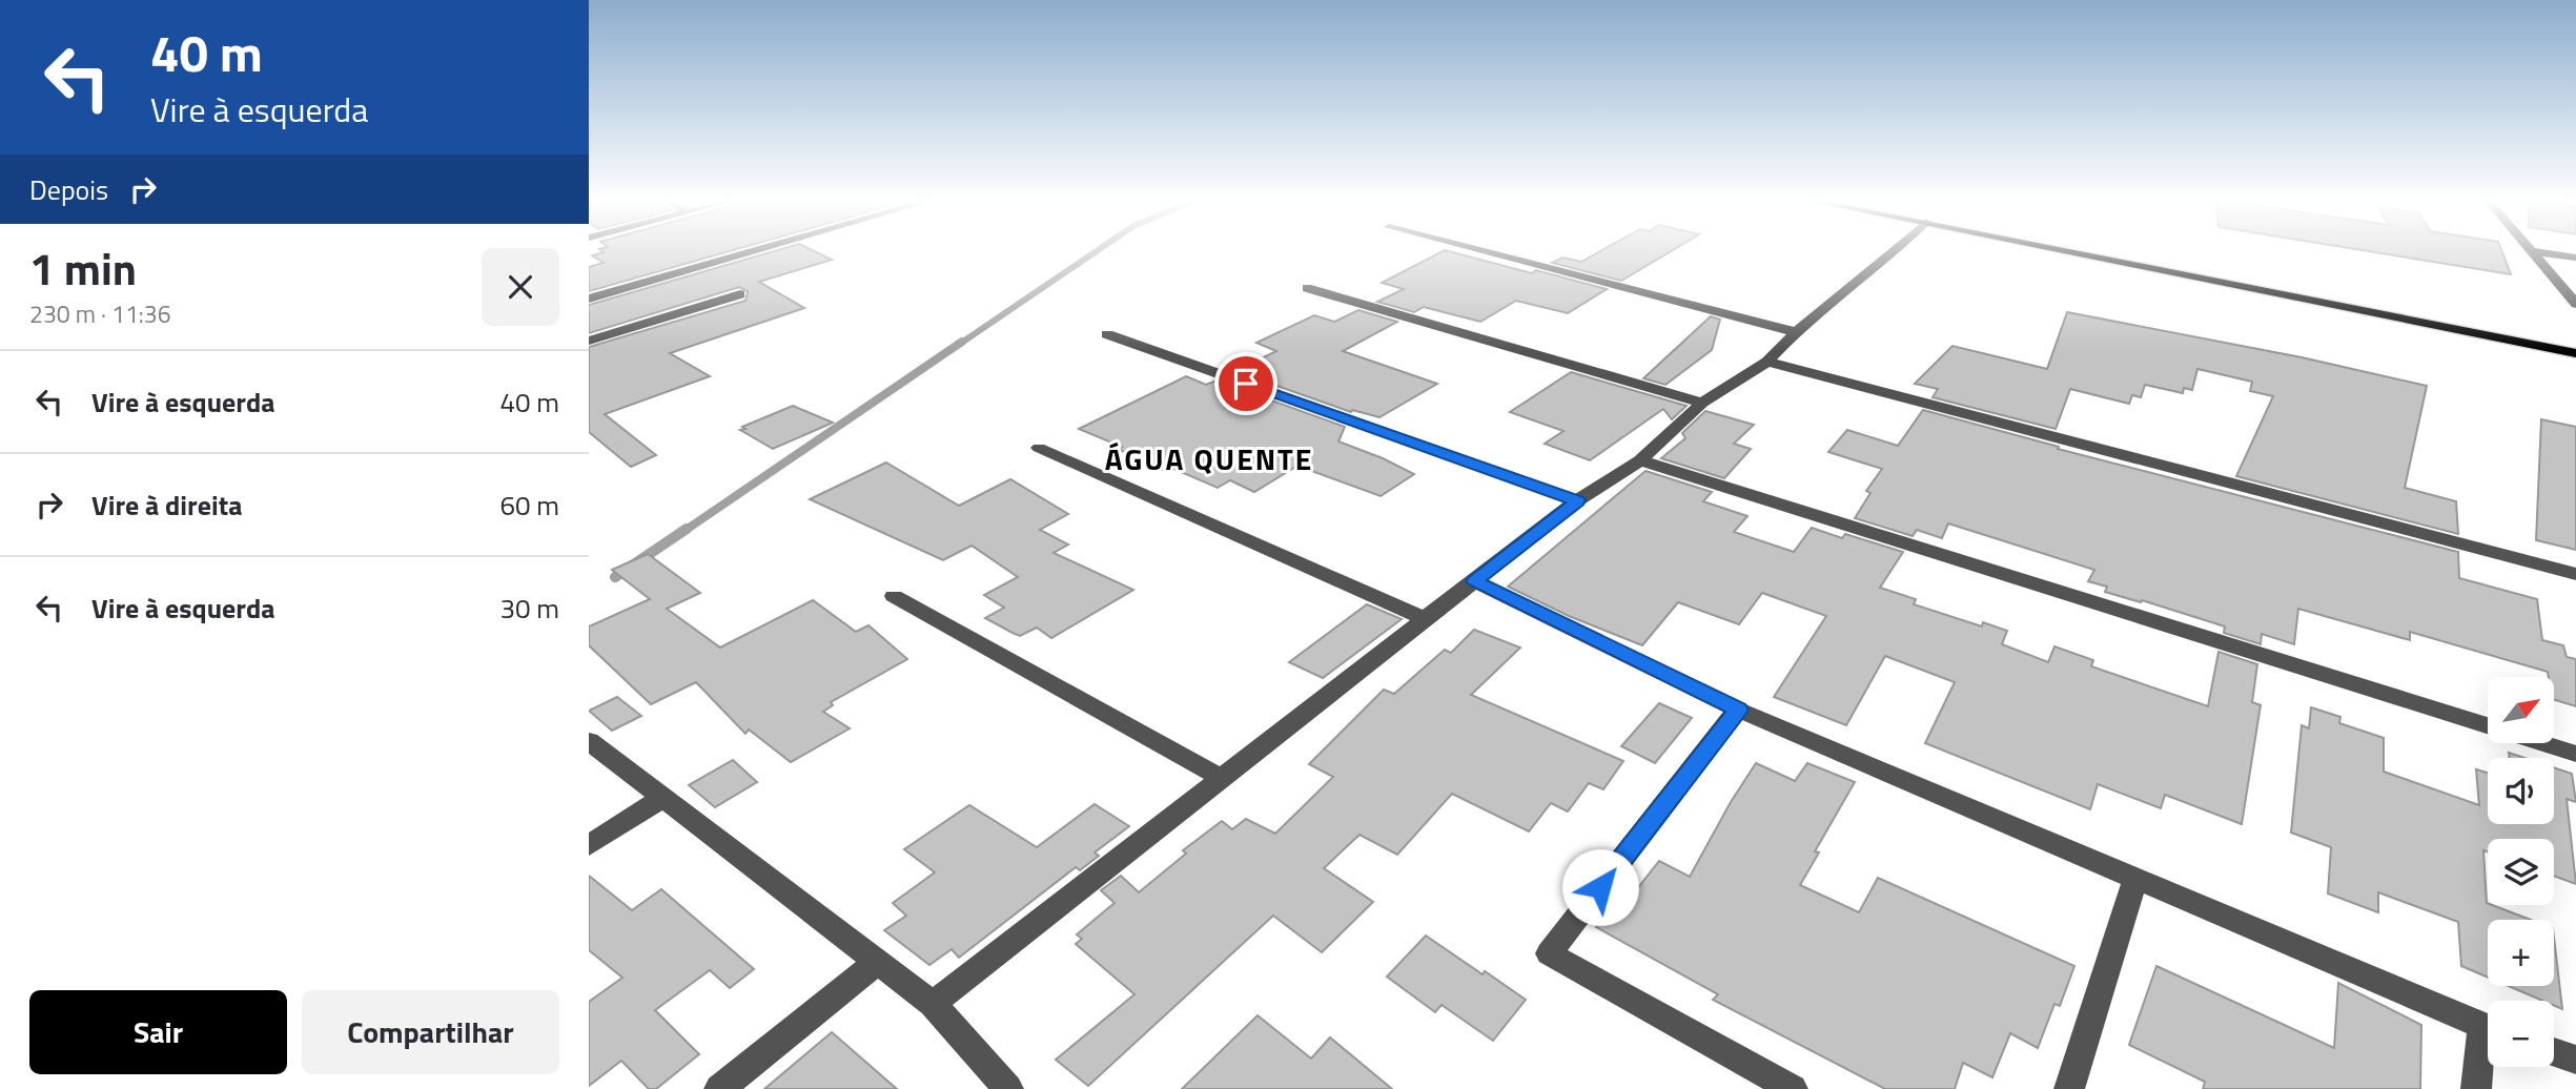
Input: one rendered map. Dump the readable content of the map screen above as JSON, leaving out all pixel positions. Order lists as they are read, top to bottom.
{
  "districts": ["ÁGUA QUENTE"],
  "north": "top right",
  "page": {
    "turn": ["40 m", "Vire à esquerda"],
    "then": "Depois",
    "heading": ["1 min", "230 m · 11:36"],
    "list": [
      {
        "name": "Vire à esquerda",
        "value": "40 m"
      },
      {
        "name": "Vire à direita",
        "value": "60 m"
      },
      {
        "name": "Vire à esquerda",
        "value": "30 m"
      }
    ],
    "map_buttons": ["+", "−"],
    "buttons": ["Sair", "Compartilhar"]
  }
}
